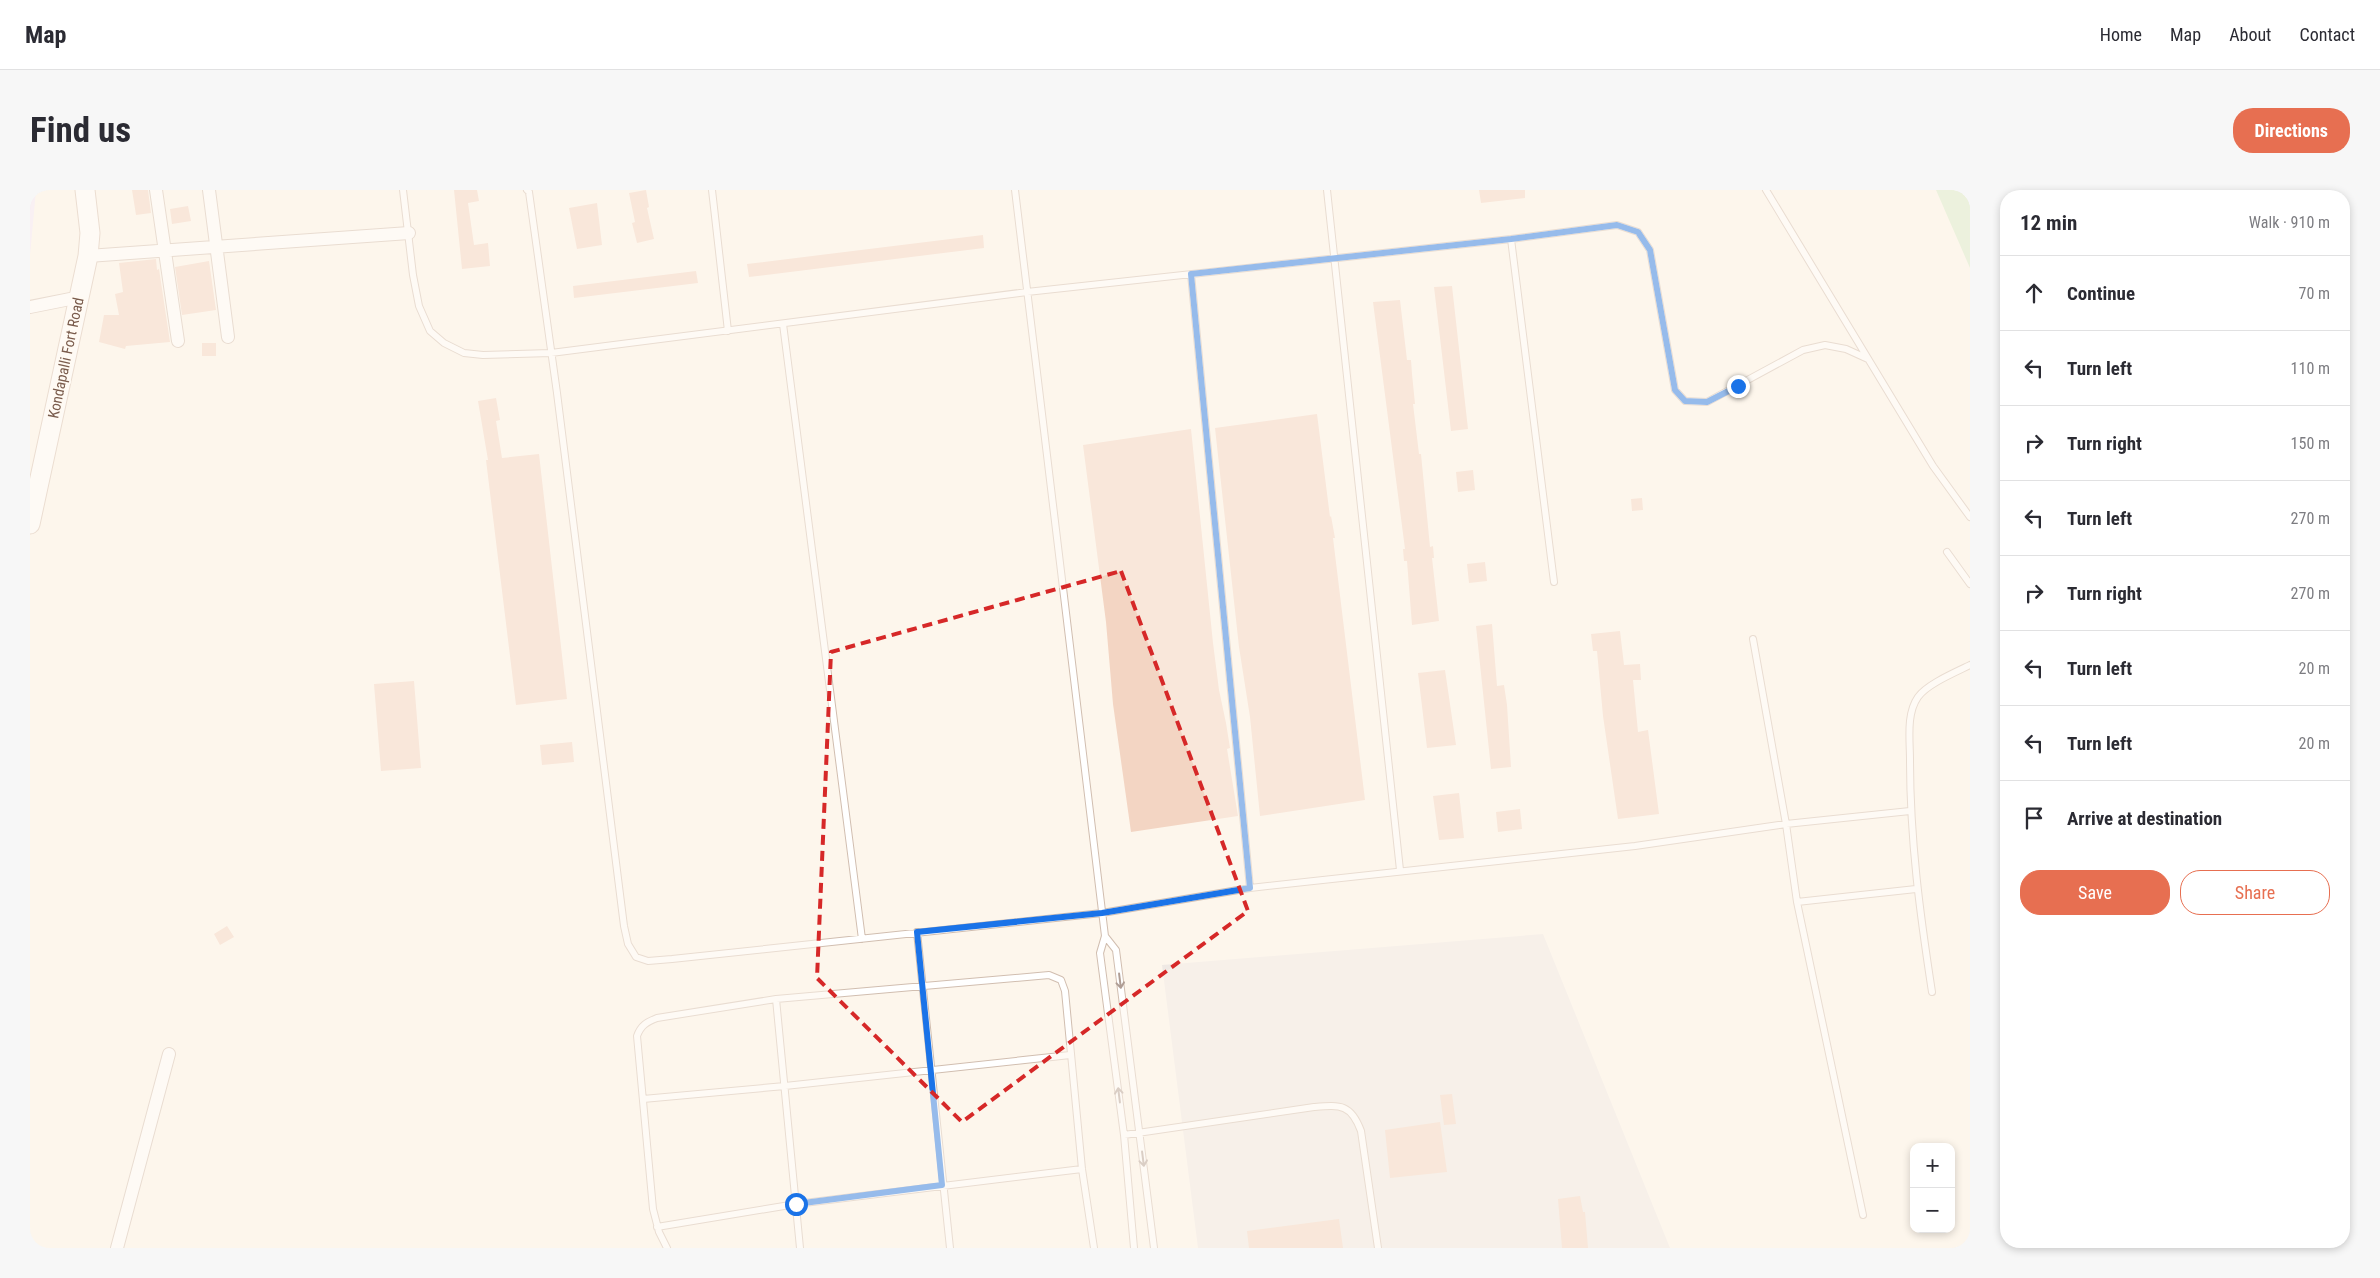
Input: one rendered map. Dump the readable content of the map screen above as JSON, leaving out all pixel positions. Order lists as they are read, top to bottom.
{
  "streets": {
    "main road": ["Kondapalli Fort Road"]
  },
  "page": {
    "header": "Map",
    "nav": [
      "Home",
      "Map",
      "About",
      "Contact"
    ],
    "buttons": [
      "Directions",
      ["Save", "Share"]
    ],
    "title": "Find us",
    "heading": ["12 min", "Walk · 910 m"],
    "list": [
      ["Continue", "70 m"],
      ["Turn left", "110 m"],
      ["Turn right", "150 m"],
      ["Turn left", "270 m"],
      ["Turn right", "270 m"],
      ["Turn left", "20 m"],
      ["Turn left", "20 m"],
      "Arrive at destination"
    ],
    "map_buttons": ["+", "−"]
  }
}
